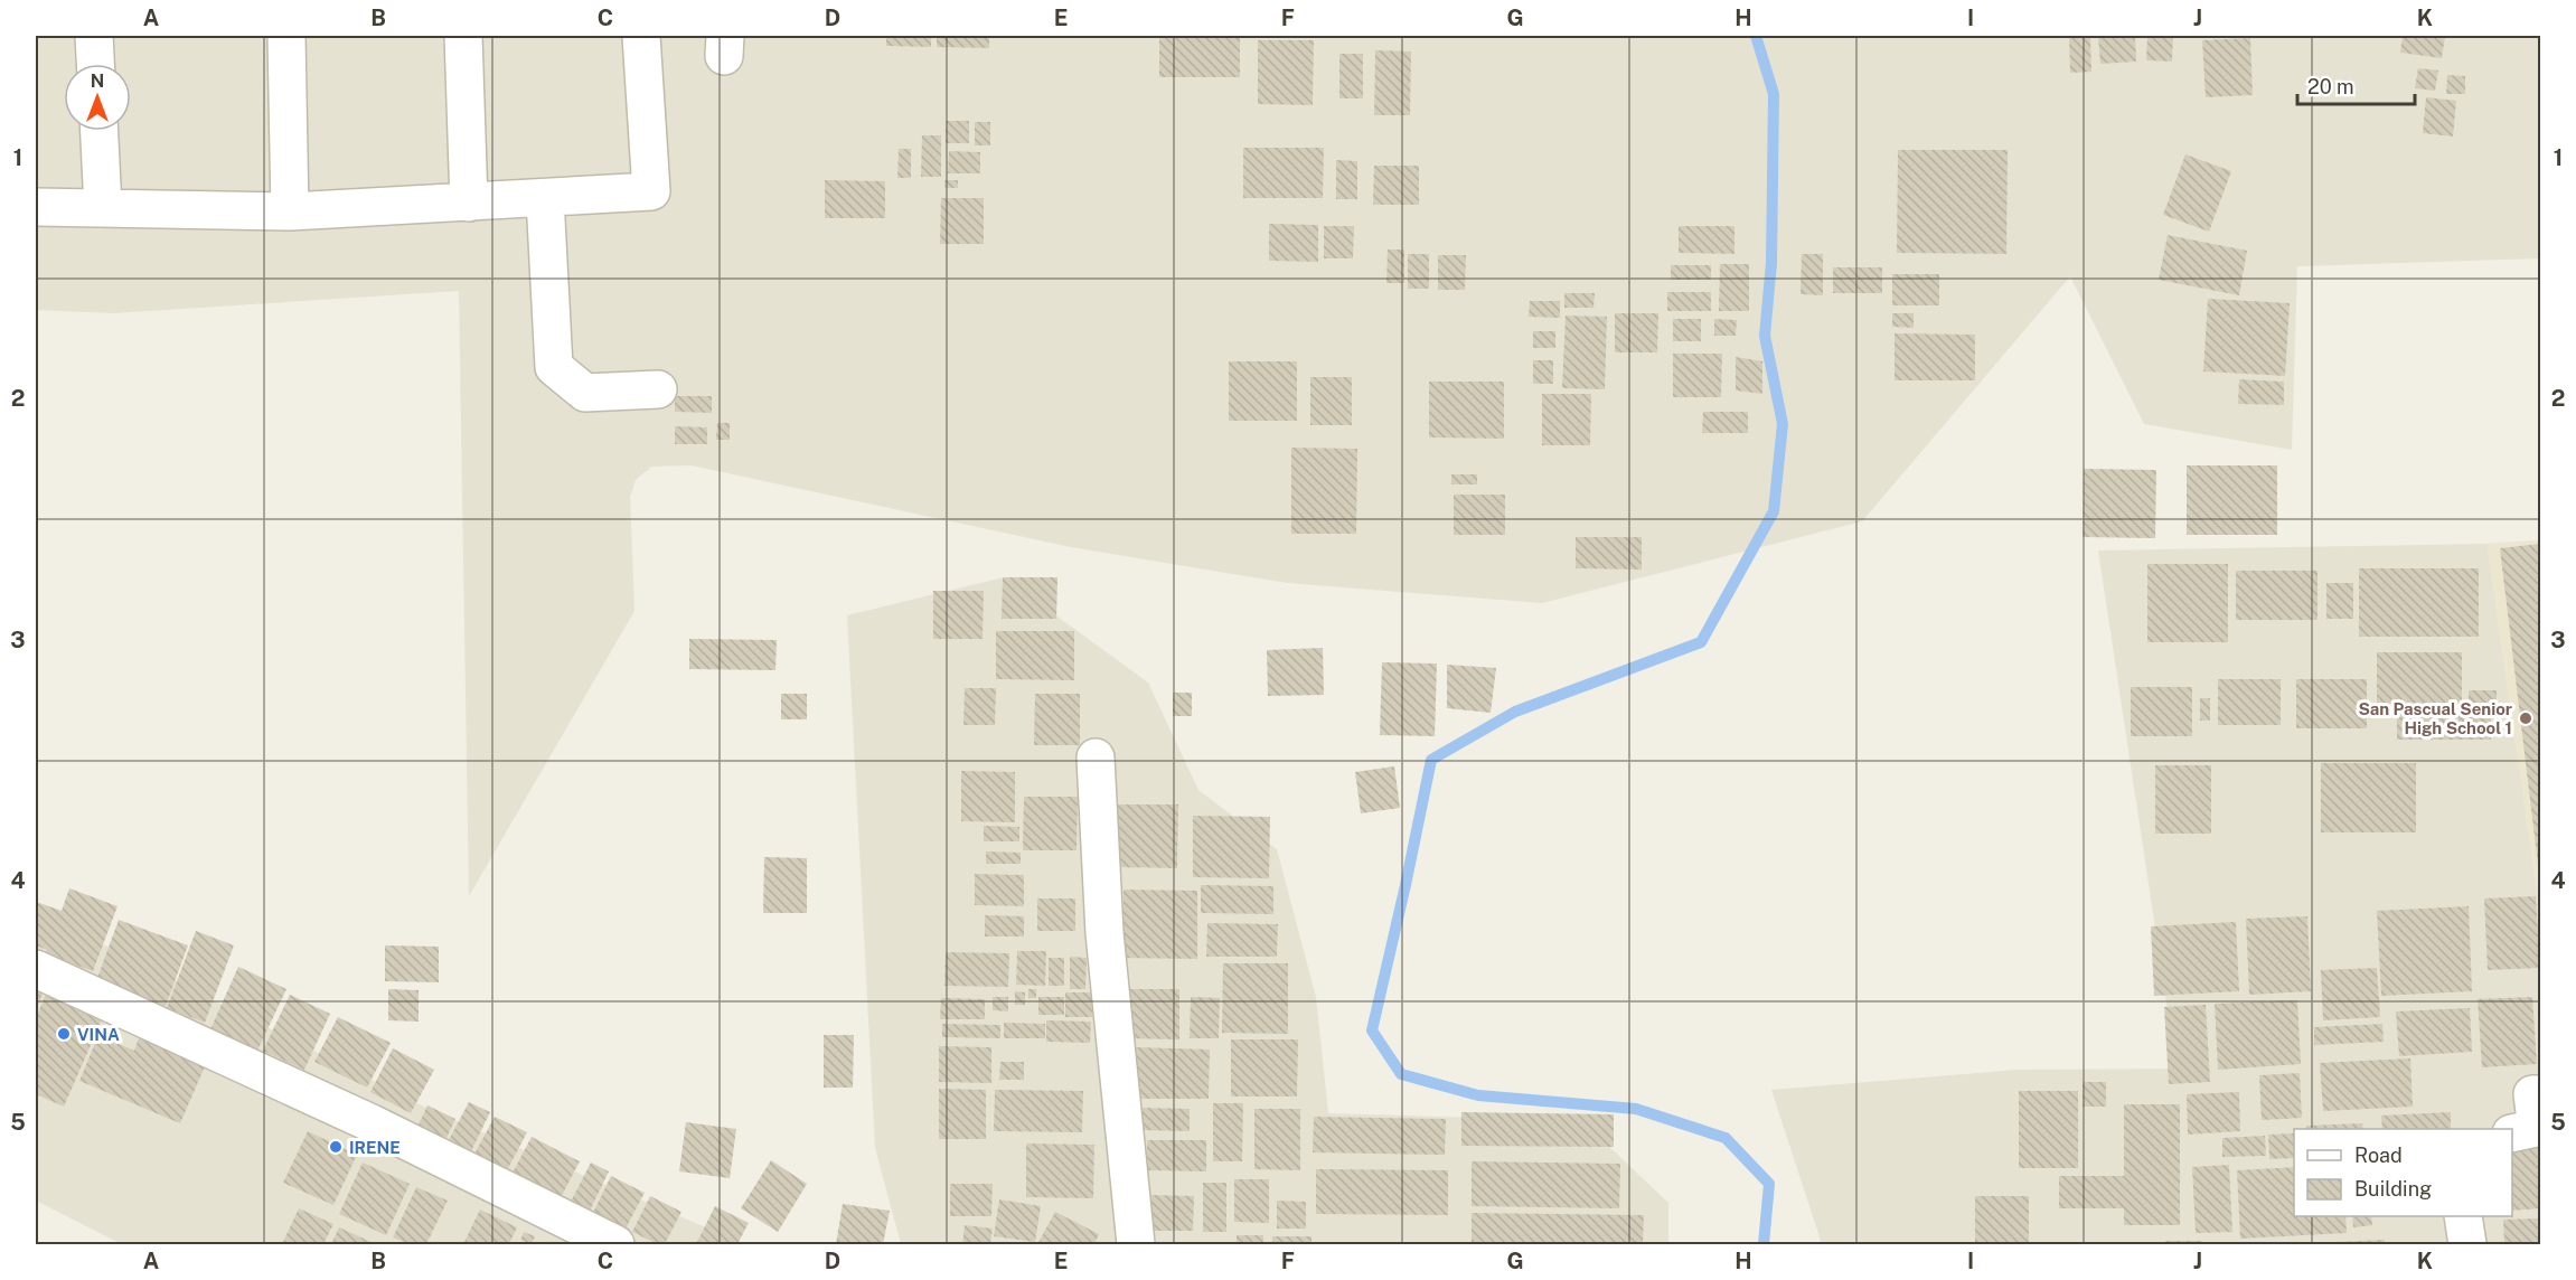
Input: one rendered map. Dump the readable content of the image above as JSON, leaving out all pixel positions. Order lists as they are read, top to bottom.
{
  "places": ["San Pascual Senior High School 1", "VINA", "IRENE"],
  "legend": ["Road", "Building"],
  "scale_bar": "20 m",
  "north": "top",
  "grid": {
    "columns": [
      "A",
      "B",
      "C",
      "D",
      "E",
      "F",
      "G",
      "H",
      "I",
      "J",
      "K"
    ],
    "rows": [
      "1",
      "2",
      "3",
      "4",
      "5"
    ]
  }
}
